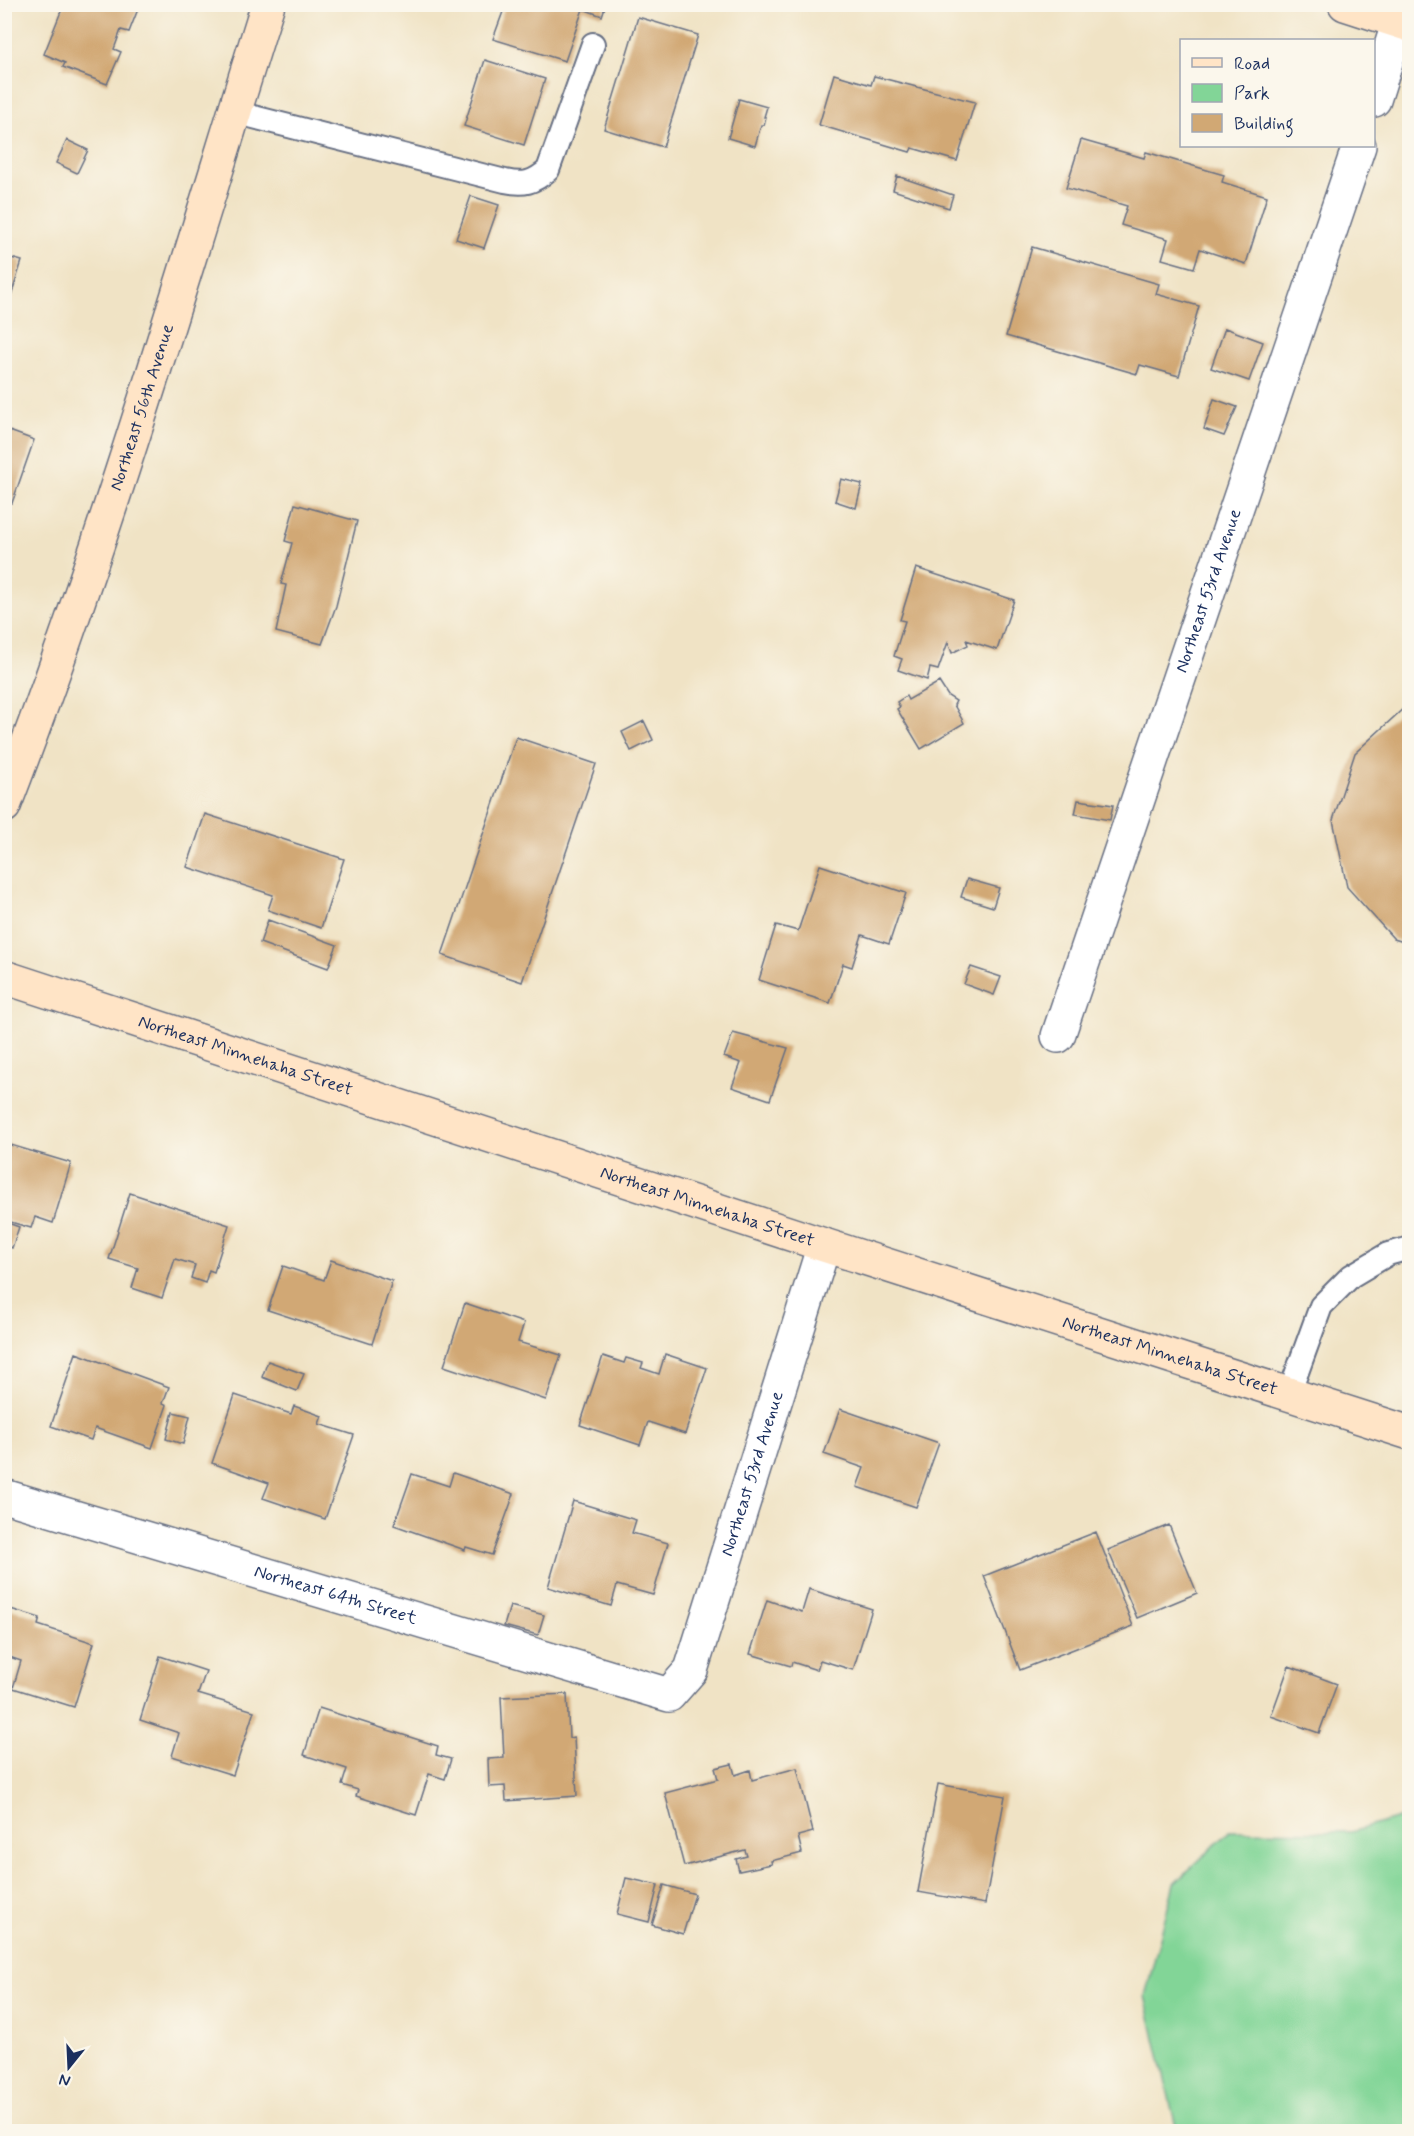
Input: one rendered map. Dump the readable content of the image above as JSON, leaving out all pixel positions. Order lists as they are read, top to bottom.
{
  "streets": {
    "main road": ["Northeast 56th Avenue", "Northeast Minnehaha Street"],
    "street": ["Northeast 53rd Avenue", "Northeast 64th Street"]
  },
  "crossings": [
    ["Northeast 53rd Avenue", "Northeast Minnehaha Street"],
    ["Northeast 53rd Avenue", "Northeast 64th Street"]
  ],
  "legend": ["Road", "Park", "Building"],
  "north": "bottom"
}
